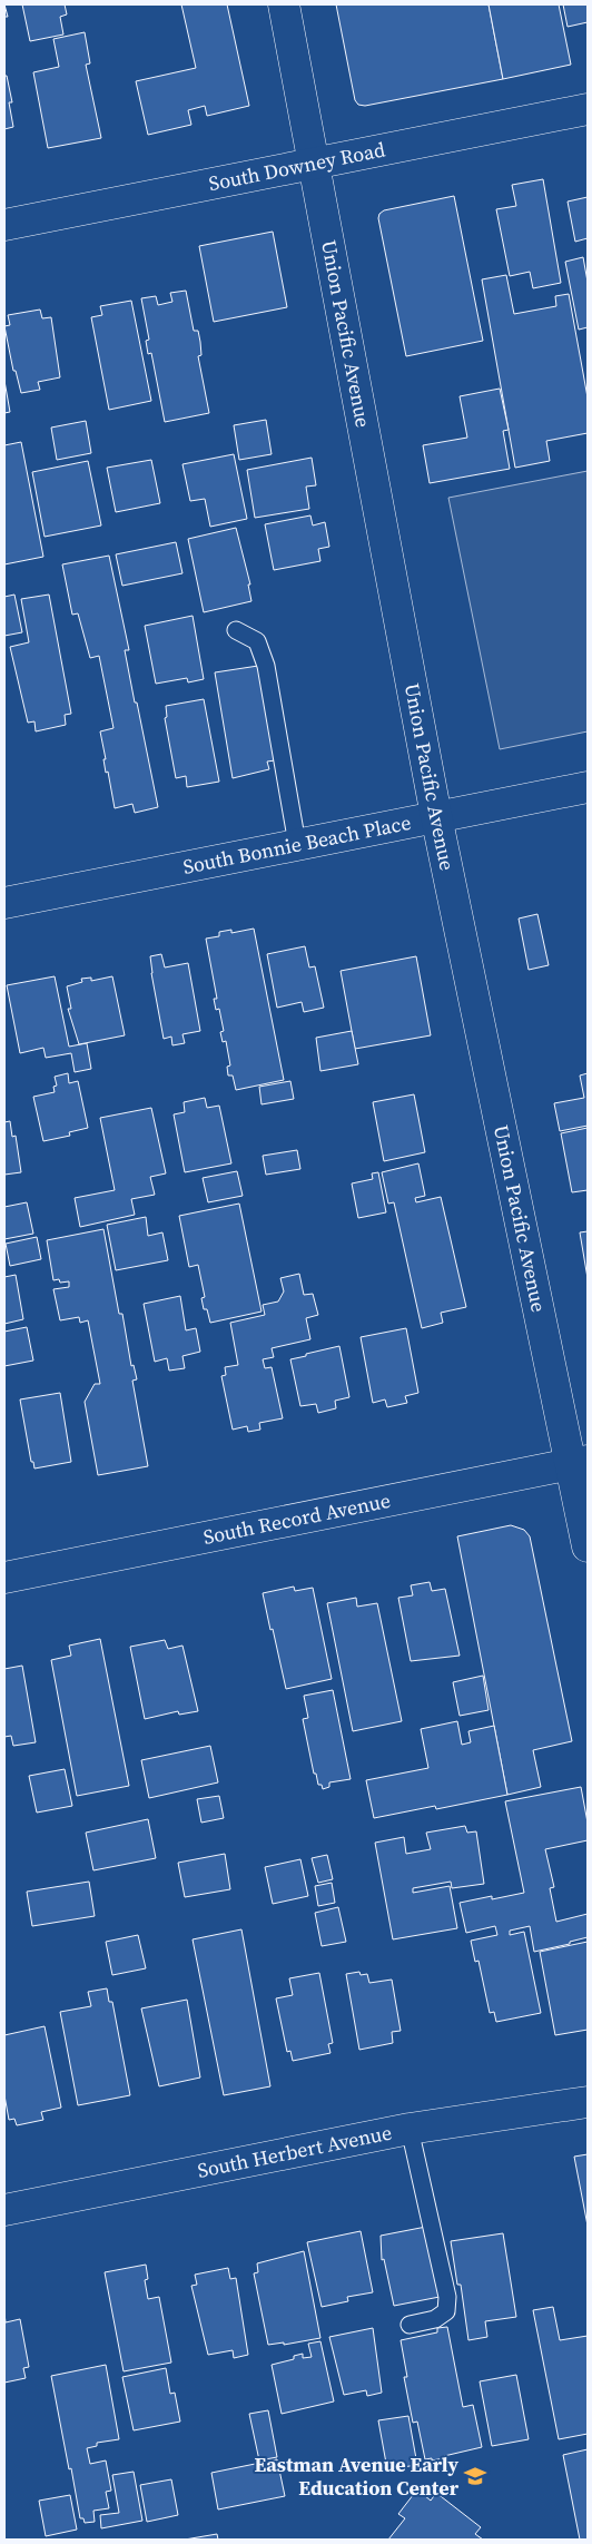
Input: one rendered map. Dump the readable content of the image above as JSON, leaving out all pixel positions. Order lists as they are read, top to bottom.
{
  "streets": {
    "street": [
      "South Downey Road",
      "Union Pacific Avenue",
      "South Bonnie Beach Place",
      "South Record Avenue",
      "South Herbert Avenue"
    ]
  },
  "crossings": [
    ["South Downey Road", "Union Pacific Avenue"],
    ["Union Pacific Avenue", "South Bonnie Beach Place"],
    ["Union Pacific Avenue", "South Record Avenue"]
  ],
  "places": {
    "school or university": ["Eastman Avenue Early Education Center"]
  }
}
